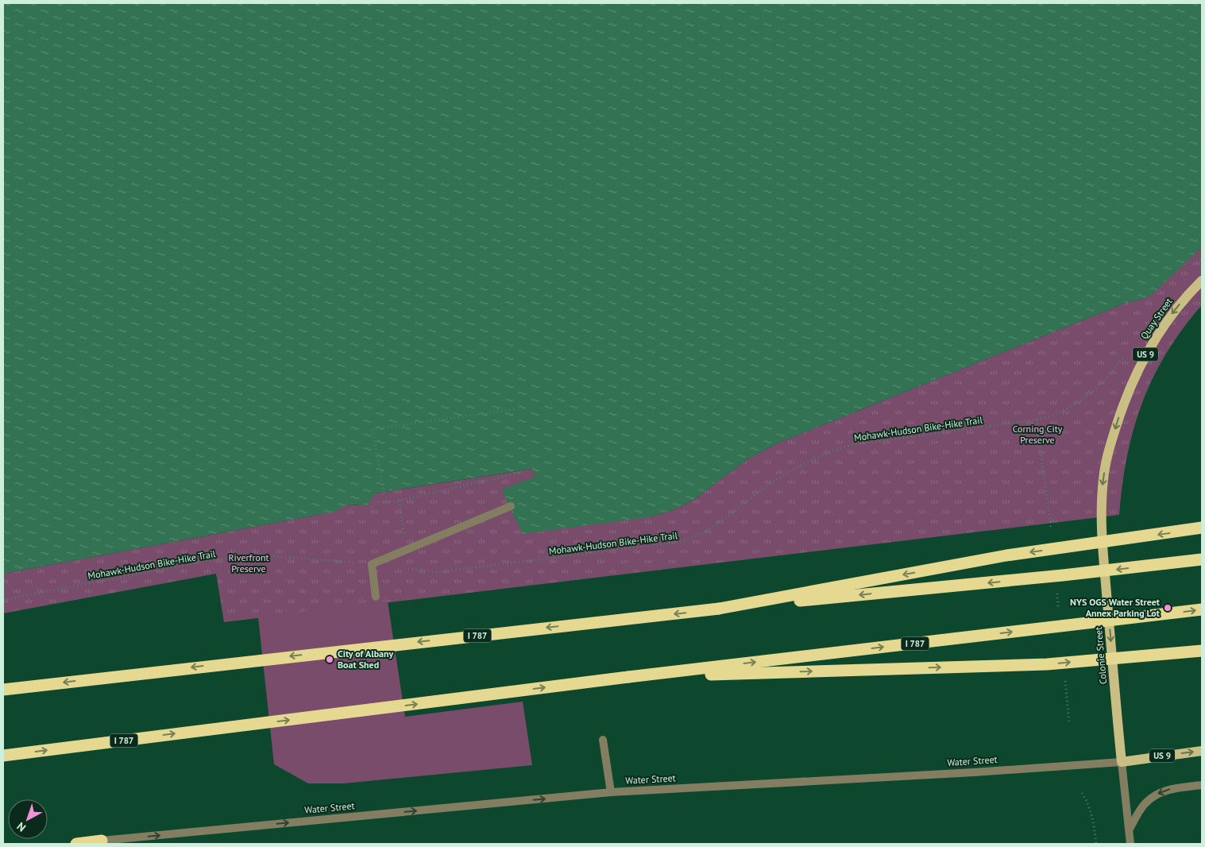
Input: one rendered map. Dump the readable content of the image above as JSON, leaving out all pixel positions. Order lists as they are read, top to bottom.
{
  "streets": {
    "highway": ["I 787"],
    "main road": [
      "Quay Street",
      "US 9",
      "Colonie Street",
      "Water Street"
    ],
    "path": ["Mohawk-Hudson Bike-Hike Trail"]
  },
  "crossings": [
    ["Quay Street", "Colonie Street"],
    ["Colonie Street", "Water Street"]
  ],
  "one_way": ["Quay Street", "Colonie Street", "Water Street"],
  "parks": ["Corning City Preserve", "Riverfront Preserve"],
  "places": ["NYS OGS Water Street Annex Parking Lot", "City of Albany Boat Shed"],
  "north": "bottom left"
}
